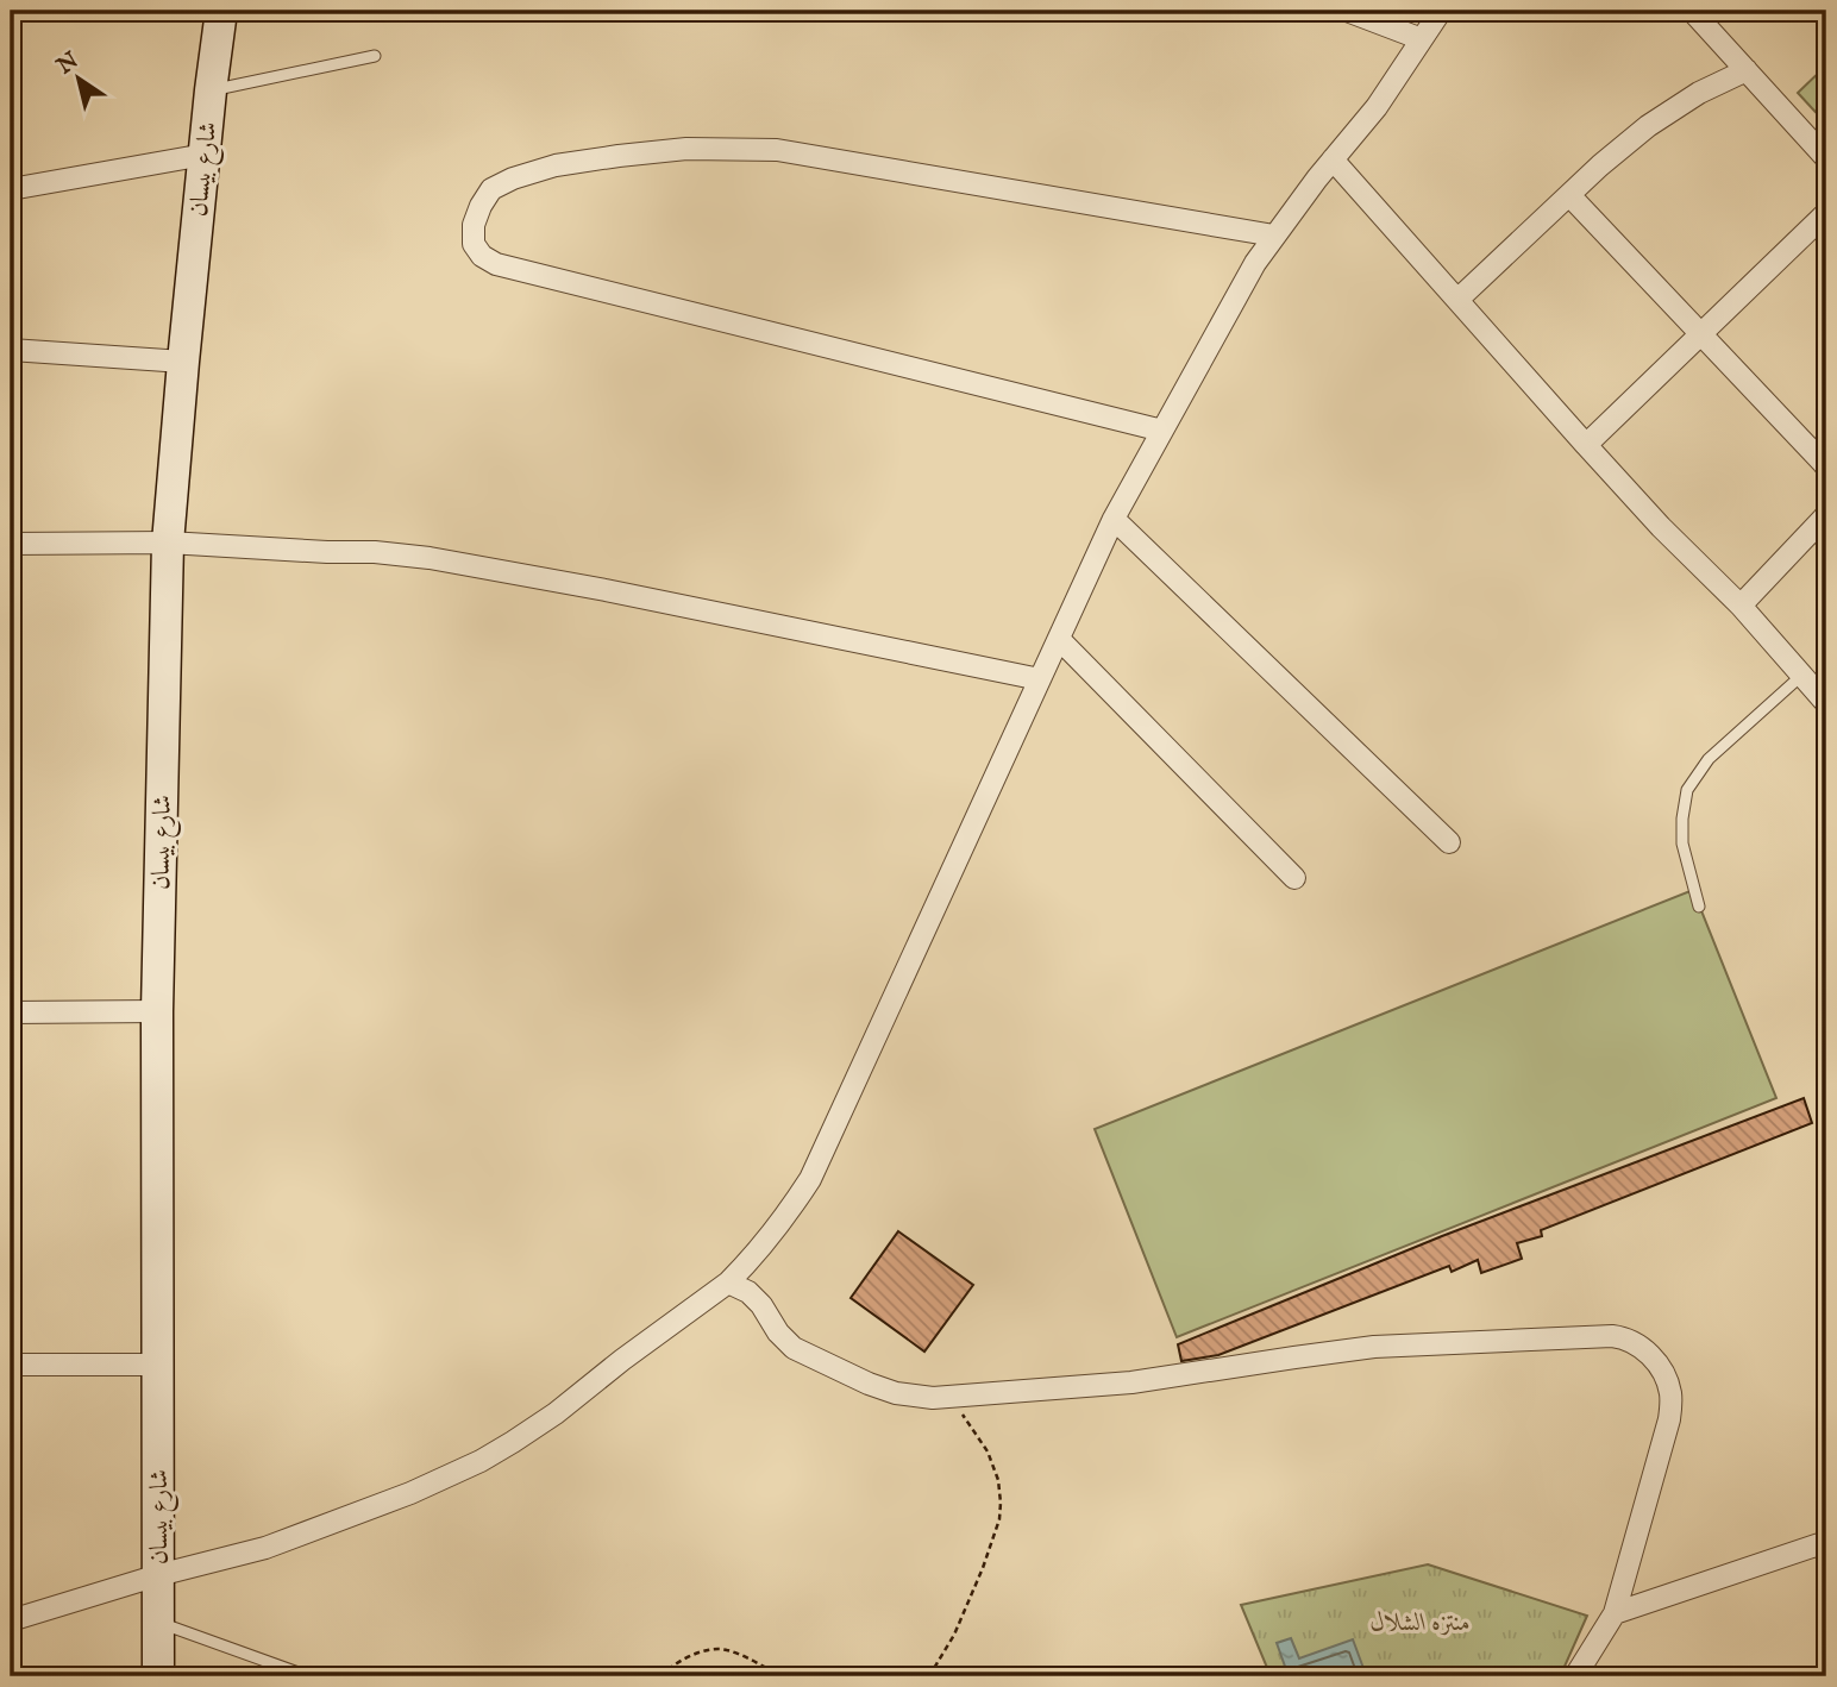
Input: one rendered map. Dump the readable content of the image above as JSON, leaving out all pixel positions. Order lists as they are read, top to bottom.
{
  "streets": {
    "street": ["شارع بيسان"]
  },
  "parks": ["منتزه الشلال"],
  "north": "top left"
}
